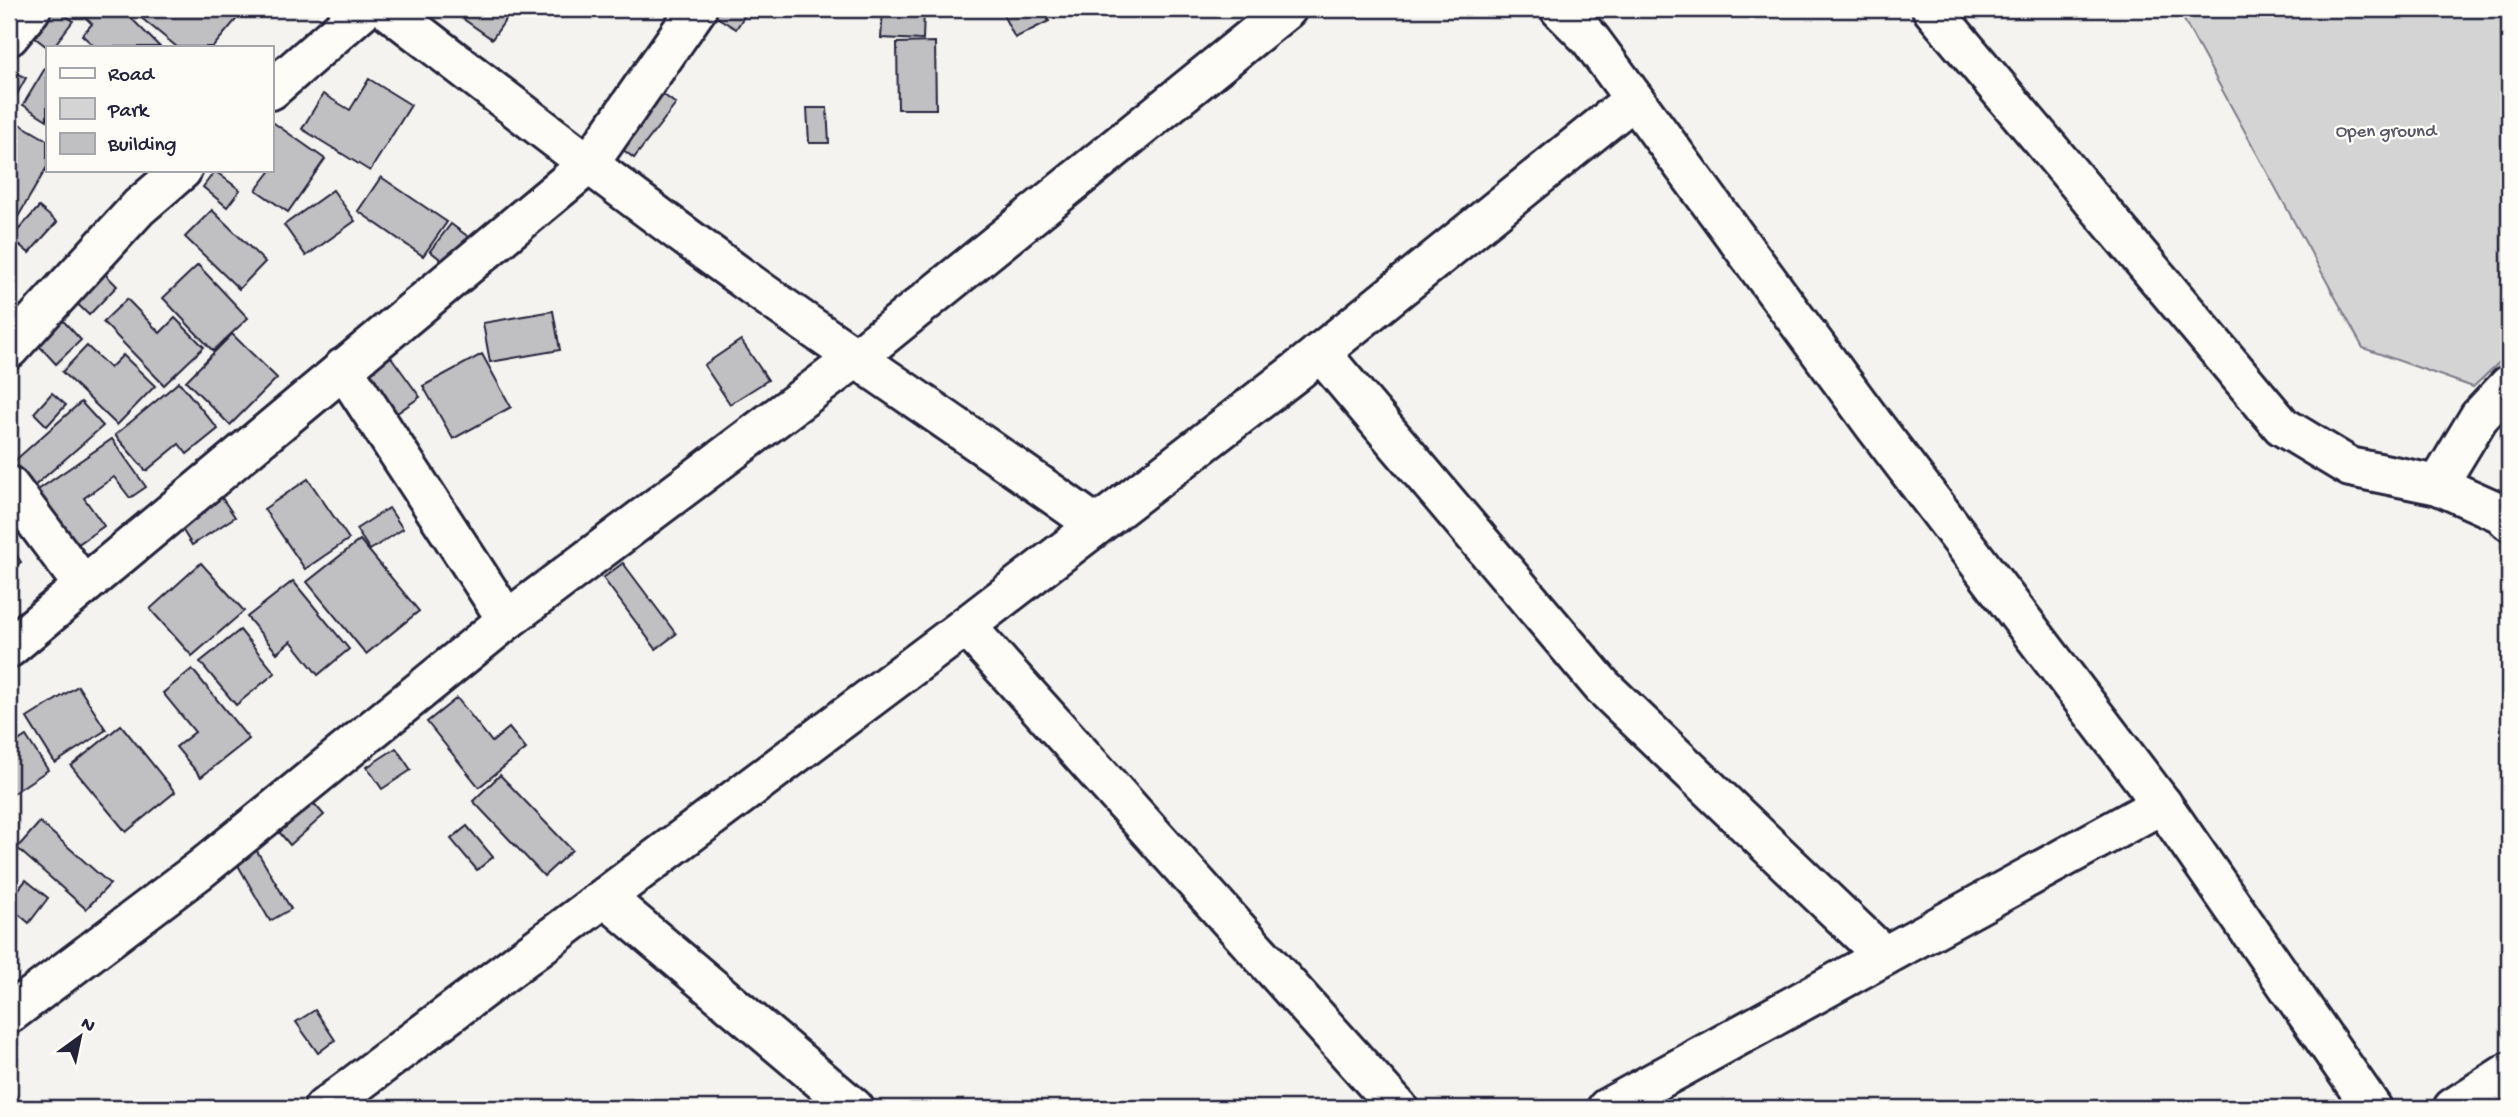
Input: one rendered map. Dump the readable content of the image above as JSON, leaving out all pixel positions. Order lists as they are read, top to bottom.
{
  "parks": ["Open ground"],
  "legend": ["Road", "Park", "Building"],
  "north": "top right"
}
